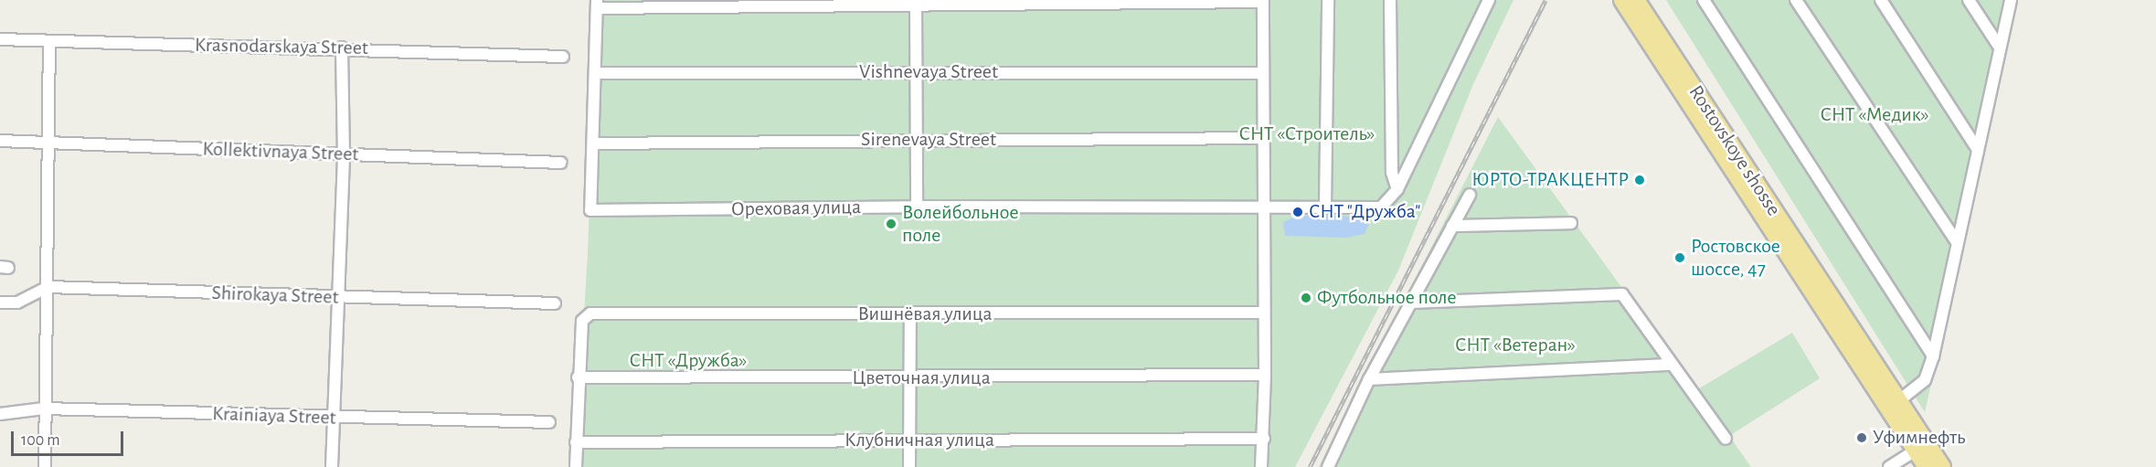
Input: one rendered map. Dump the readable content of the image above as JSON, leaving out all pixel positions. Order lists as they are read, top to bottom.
{
  "streets": {
    "highway": ["Rostovskoye shosse"],
    "street": [
      "Krasnodarskaya Street",
      "Vishnevaya Street",
      "Sirenevaya Street",
      "Kollektivnaya Street",
      "Ореховая улица",
      "Shirokaya Street",
      "Вишнёвая улица",
      "Цветочная улица",
      "Krainiaya Street",
      "Клубничная улица"
    ]
  },
  "crossings": [
    ["Sirenevaya Street", "Ореховая улица"],
    ["Вишнёвая улица", "Цветочная улица"]
  ],
  "parks": [
    "СНТ «Медик»",
    "СНТ «Строитель»",
    "СНТ «Ветеран»",
    "СНТ «Дружба»"
  ],
  "places": [
    "ЮРТО-ТРАКЦЕНТР",
    "СНТ \"Дружба\"",
    "Волейбольное поле",
    "Ростовское шоссе, 47",
    "Футбольное поле",
    "Уфимнефть"
  ],
  "scale_bar": "100 m"
}
